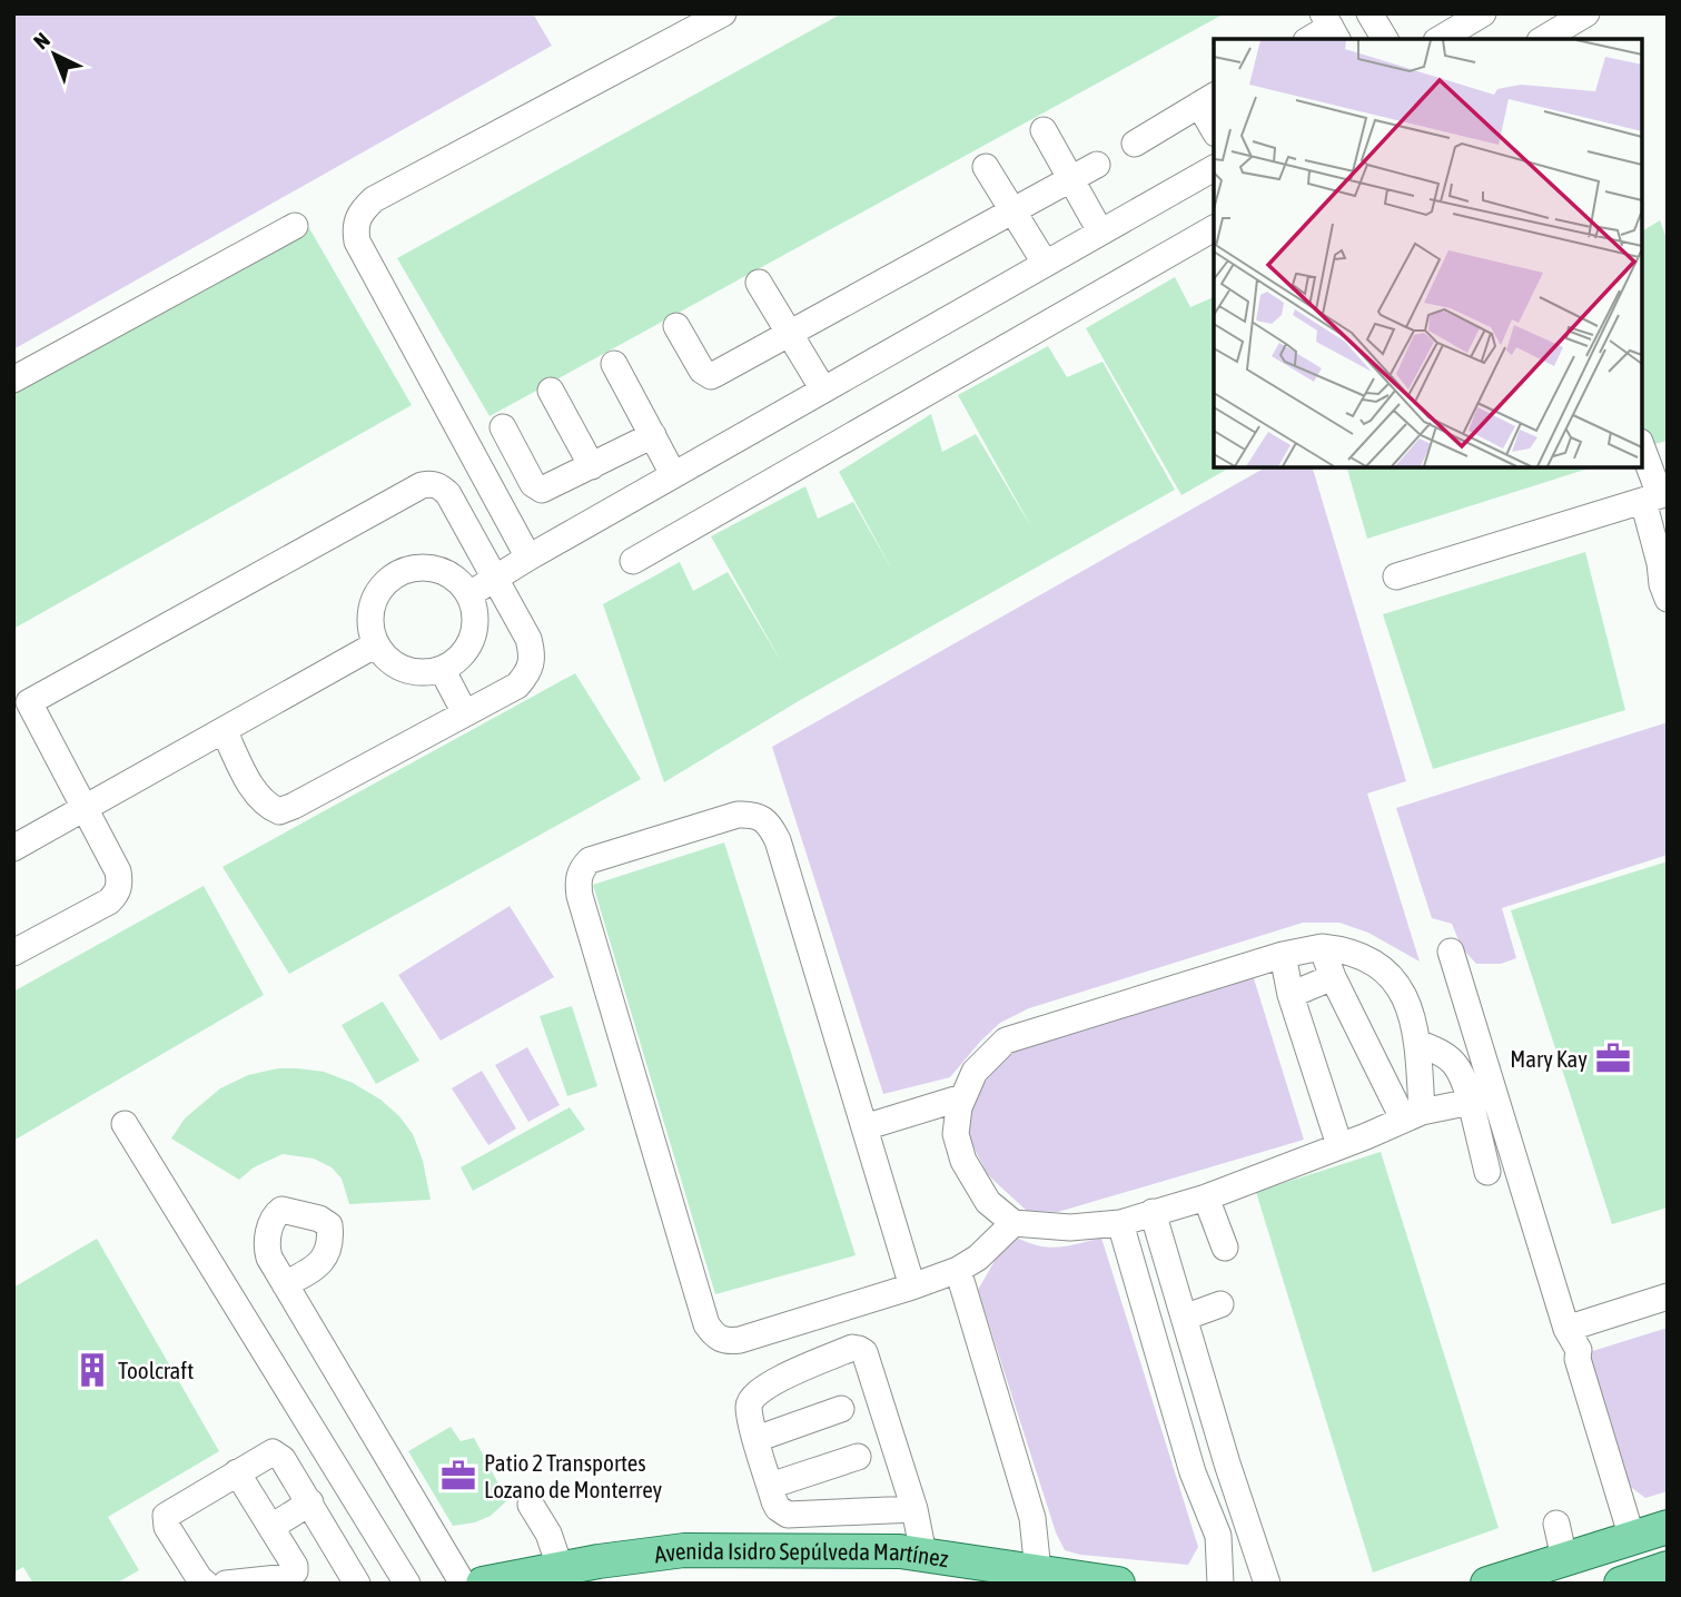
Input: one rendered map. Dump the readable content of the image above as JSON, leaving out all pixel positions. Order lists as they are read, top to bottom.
{
  "streets": {
    "main road": ["Avenida Isidro Sepúlveda Martínez"]
  },
  "places": {
    "office": ["Mary Kay", "Patio 2 Transportes Lozano de Monterrey"],
    "building": ["Toolcraft"]
  },
  "north": "top left"
}
